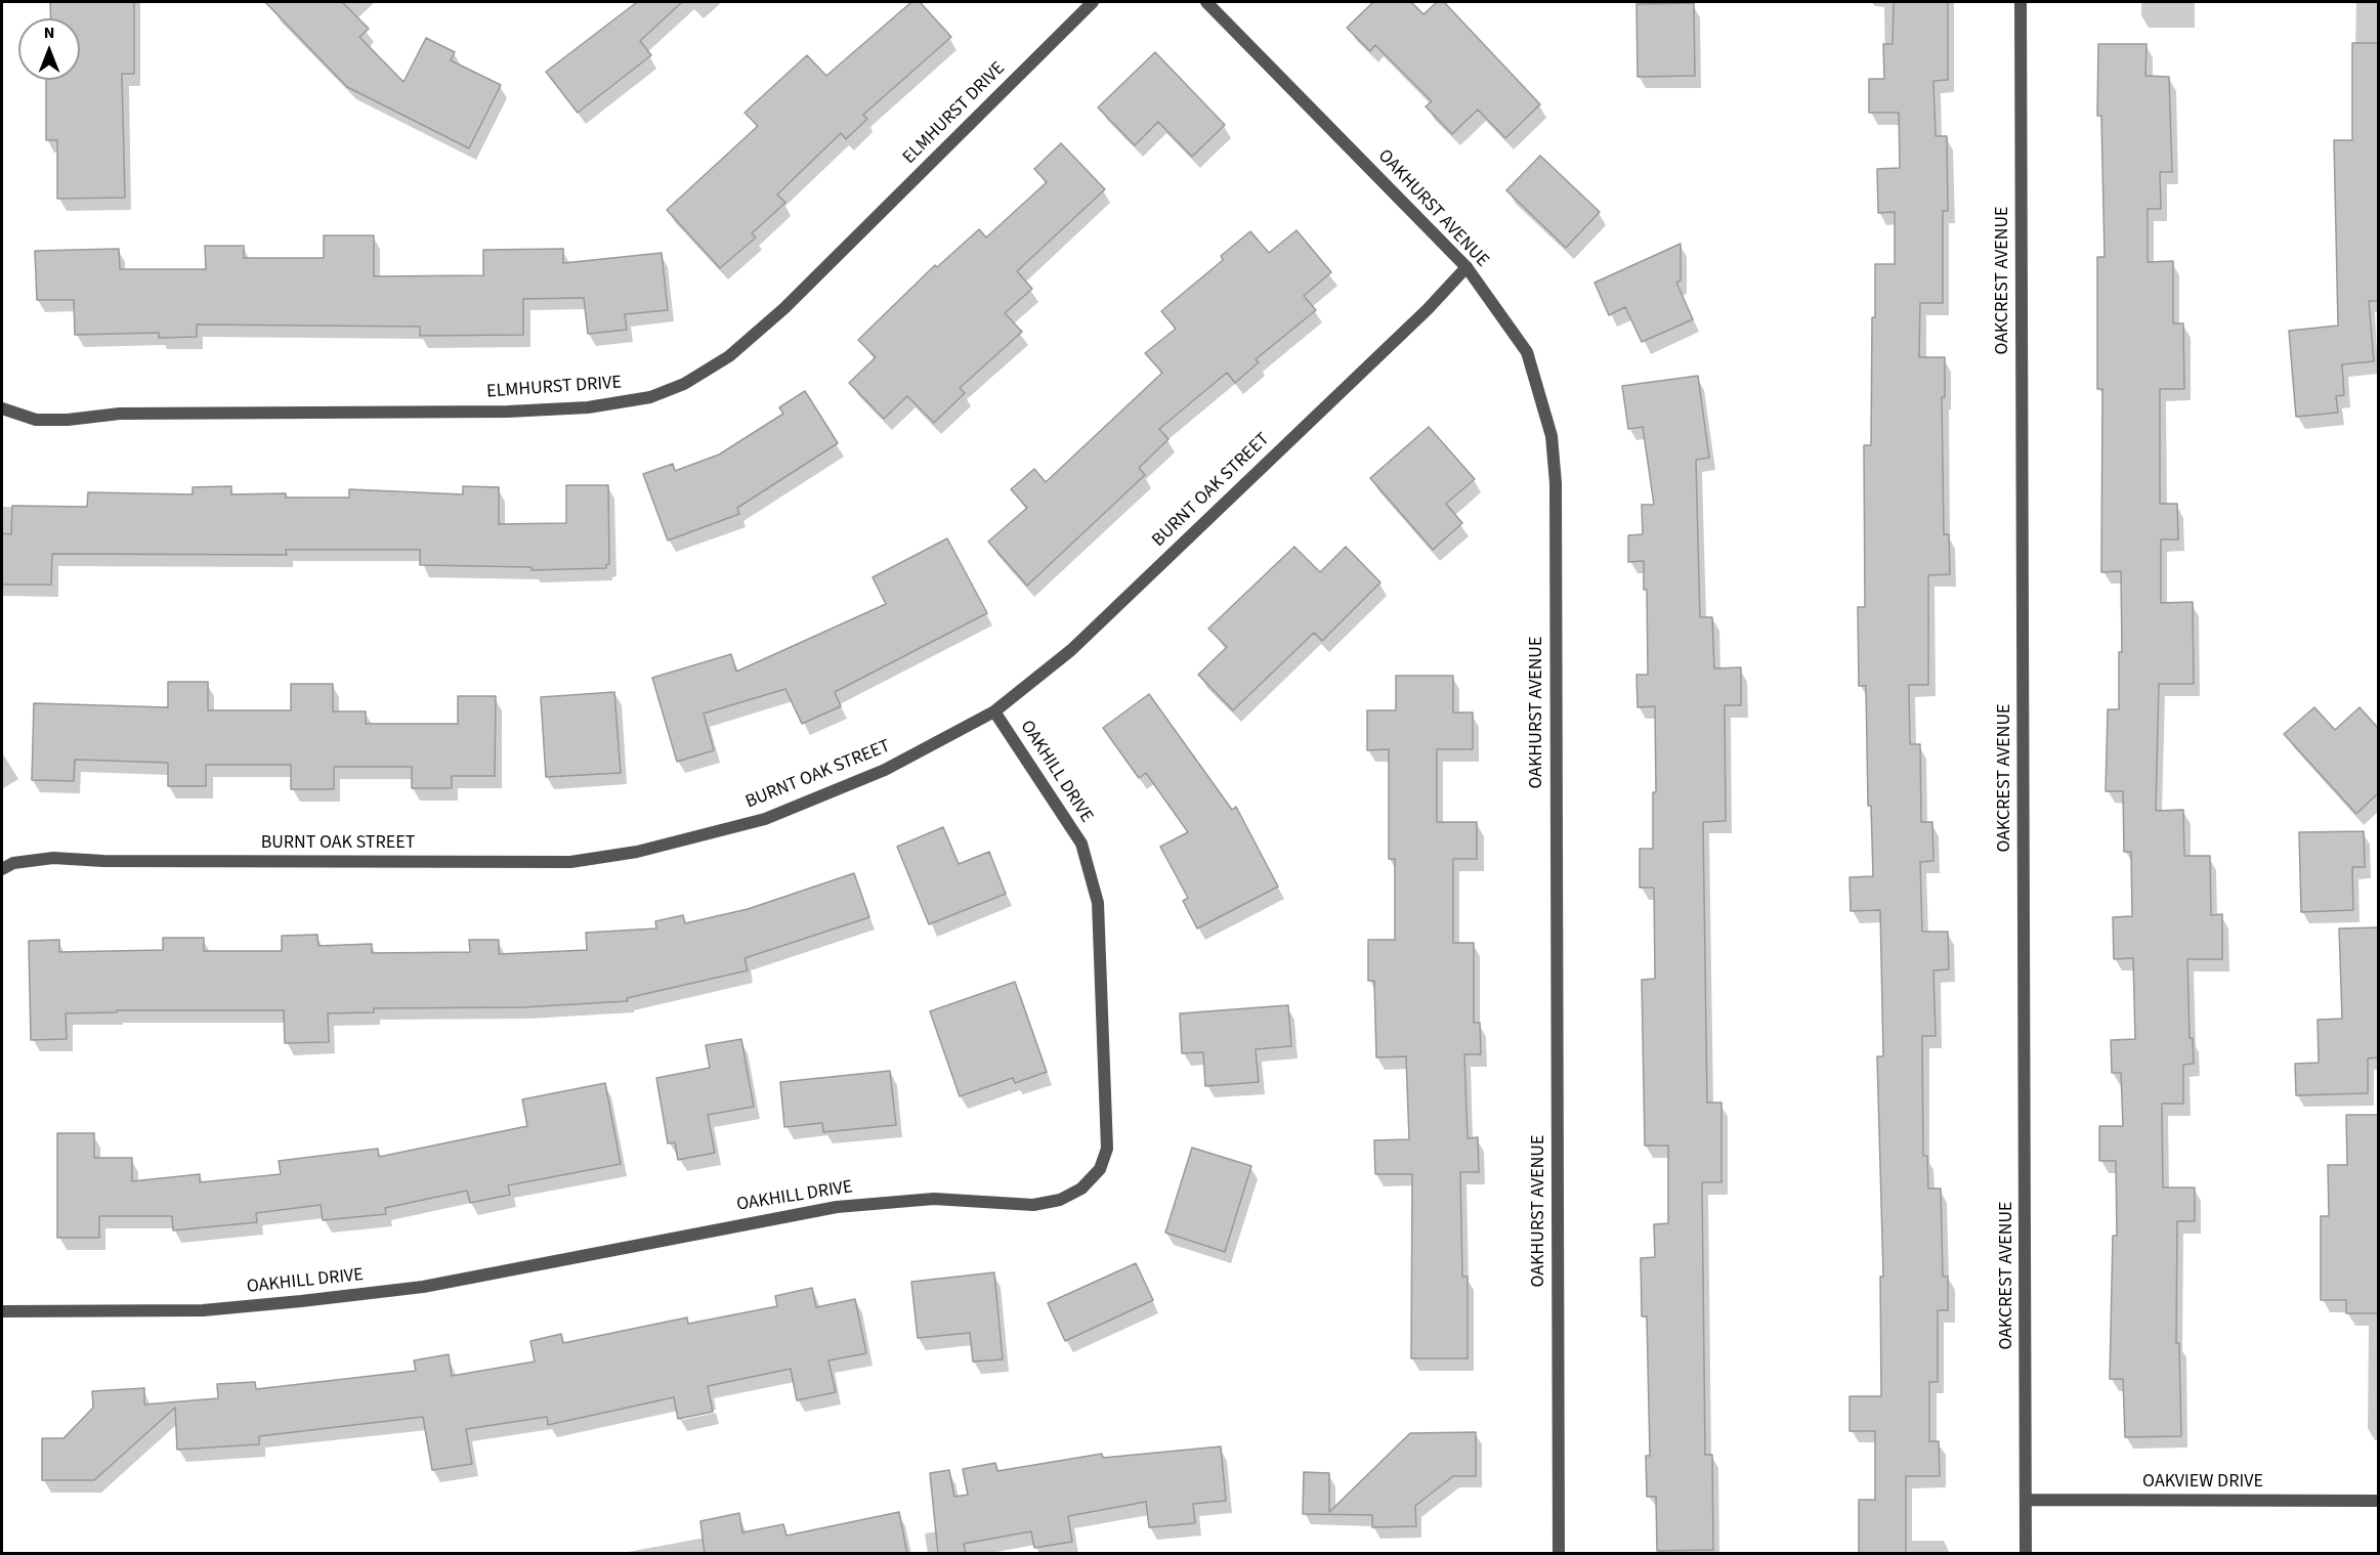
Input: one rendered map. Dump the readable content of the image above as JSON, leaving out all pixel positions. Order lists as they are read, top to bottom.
{
  "streets": {
    "street": [
      "ELMHURST DRIVE",
      "OAKHURST AVENUE",
      "OAKCREST AVENUE",
      "BURNT OAK STREET",
      "OAKHILL DRIVE",
      "OAKVIEW DRIVE"
    ]
  },
  "crossings": [
    ["OAKHURST AVENUE", "BURNT OAK STREET"],
    ["OAKCREST AVENUE", "OAKVIEW DRIVE"],
    ["BURNT OAK STREET", "OAKHILL DRIVE"]
  ],
  "north": "top"
}
